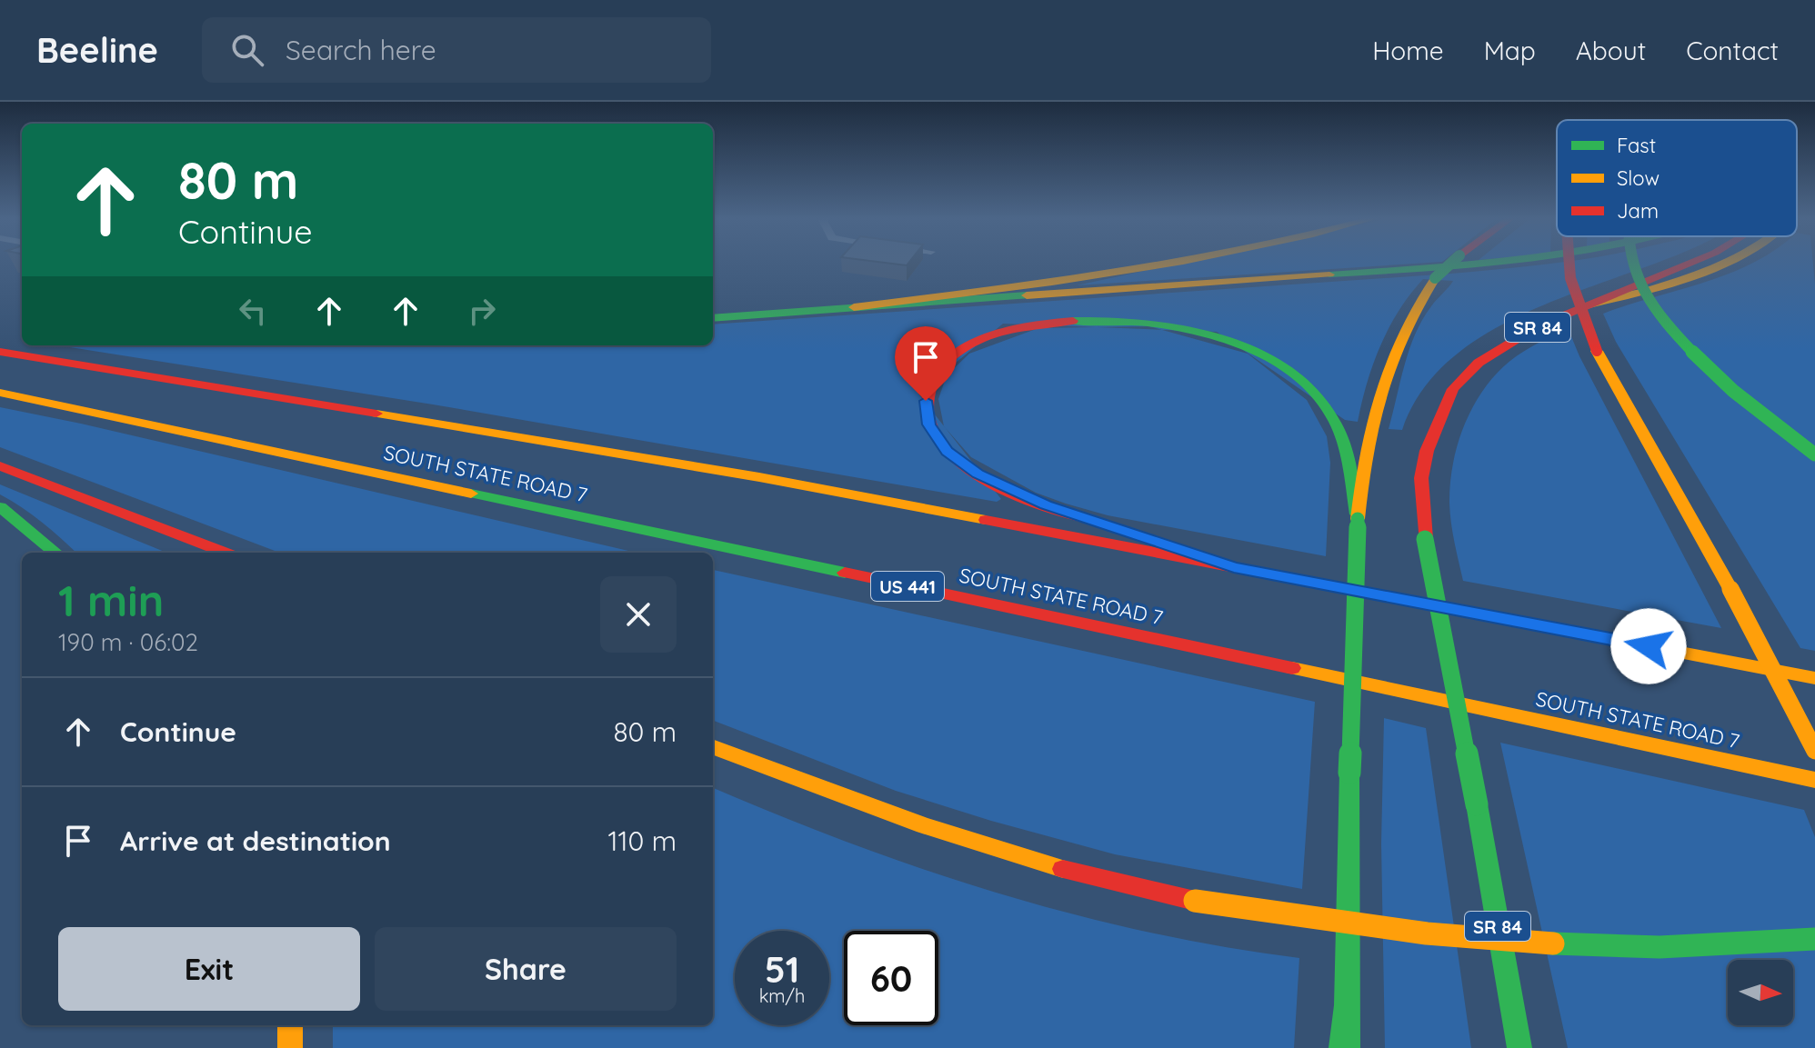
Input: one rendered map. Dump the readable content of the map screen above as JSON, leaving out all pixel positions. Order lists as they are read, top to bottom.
{
  "streets": {
    "main road": ["SR 84", "SOUTH STATE ROAD 7", "US 441"]
  },
  "legend": ["Fast", "Slow", "Jam"],
  "north": "right",
  "page": {
    "header": "Beeline",
    "search": "Search here",
    "nav": [
      "Home",
      "Map",
      "About",
      "Contact"
    ],
    "turn": ["80 m", "Continue"],
    "heading": ["1 min", "190 m · 06:02"],
    "list": [
      {
        "name": "Continue",
        "value": "80 m"
      },
      {
        "name": "Arrive at destination",
        "value": "110 m"
      }
    ],
    "buttons": ["Exit", "Share"],
    "speed": "51 km/h",
    "limit": "60"
  }
}
